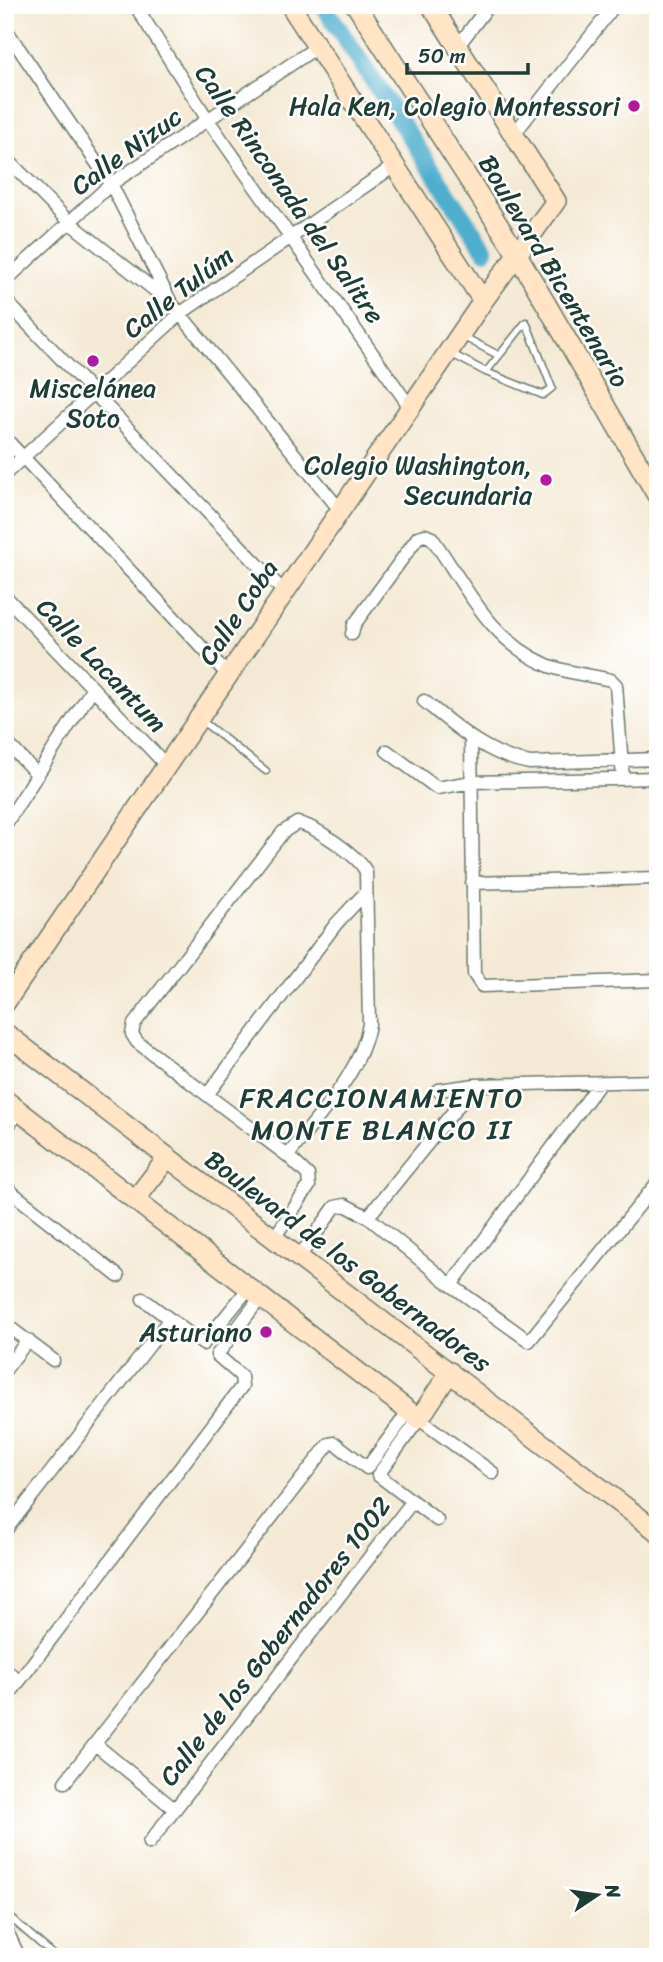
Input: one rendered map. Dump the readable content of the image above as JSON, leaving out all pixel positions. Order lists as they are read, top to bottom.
{
  "streets": {
    "main road": ["Boulevard Bicentenario", "Calle Coba", "Boulevard de los Gobernadores"],
    "street": [
      "Calle Nizuc",
      "Calle Rinconada del Salitre",
      "Calle Tulúm",
      "Calle Lacantum",
      "Calle de los Gobernadores 1002"
    ]
  },
  "crossings": [
    ["Calle Nizuc", "Calle Rinconada del Salitre"],
    ["Calle Rinconada del Salitre", "Calle Tulúm"],
    ["Calle Rinconada del Salitre", "Calle Coba"],
    ["Boulevard Bicentenario", "Calle Coba"],
    ["Calle Coba", "Calle Lacantum"]
  ],
  "districts": ["FRACCIONAMIENTO MONTE BLANCO II"],
  "places": [
    "Hala Ken, Colegio Montessori",
    "Miscelánea Soto",
    "Colegio Washington, Secundaria",
    "Asturiano"
  ],
  "scale_bar": "50 m",
  "north": "right"
}
